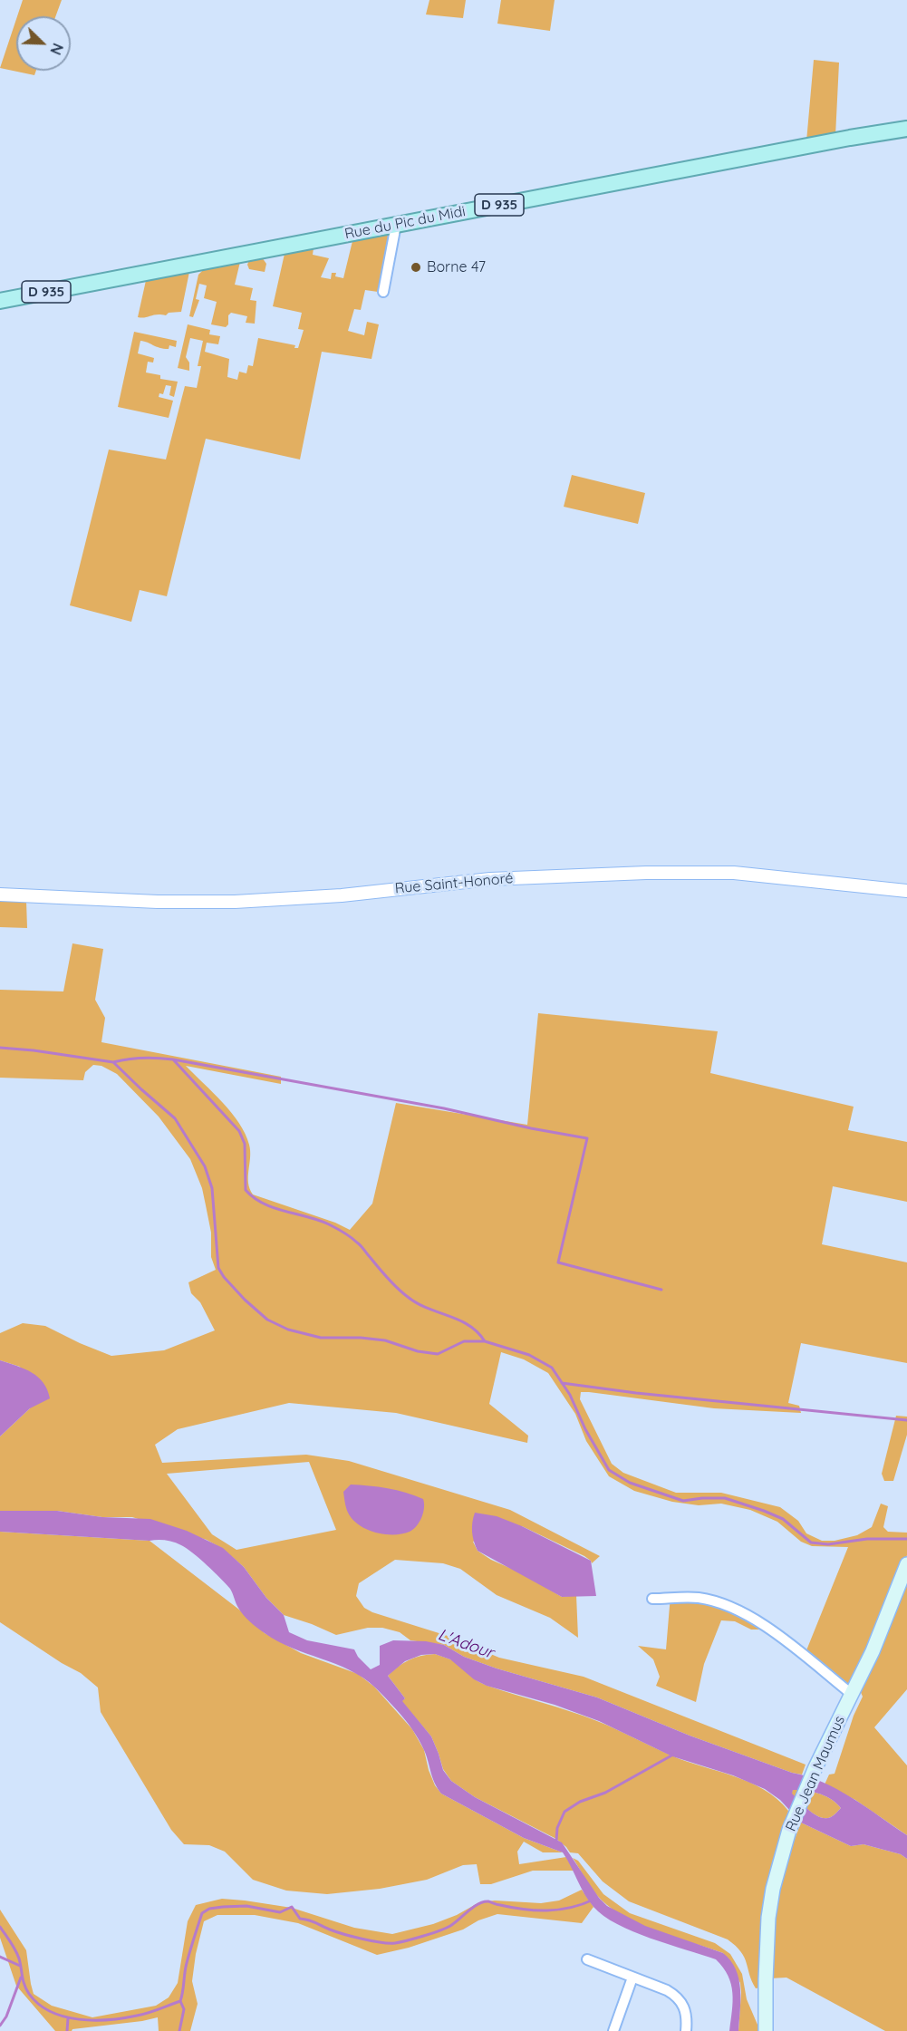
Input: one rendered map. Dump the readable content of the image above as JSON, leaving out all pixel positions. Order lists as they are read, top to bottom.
{
  "streets": {
    "main road": ["D 935", "Rue du Pic du Midi", "Rue Jean Maumus"],
    "street": ["Rue Saint-Honoré"]
  },
  "water": ["L'Adour"],
  "places": ["Borne 47"],
  "north": "bottom right"
}
